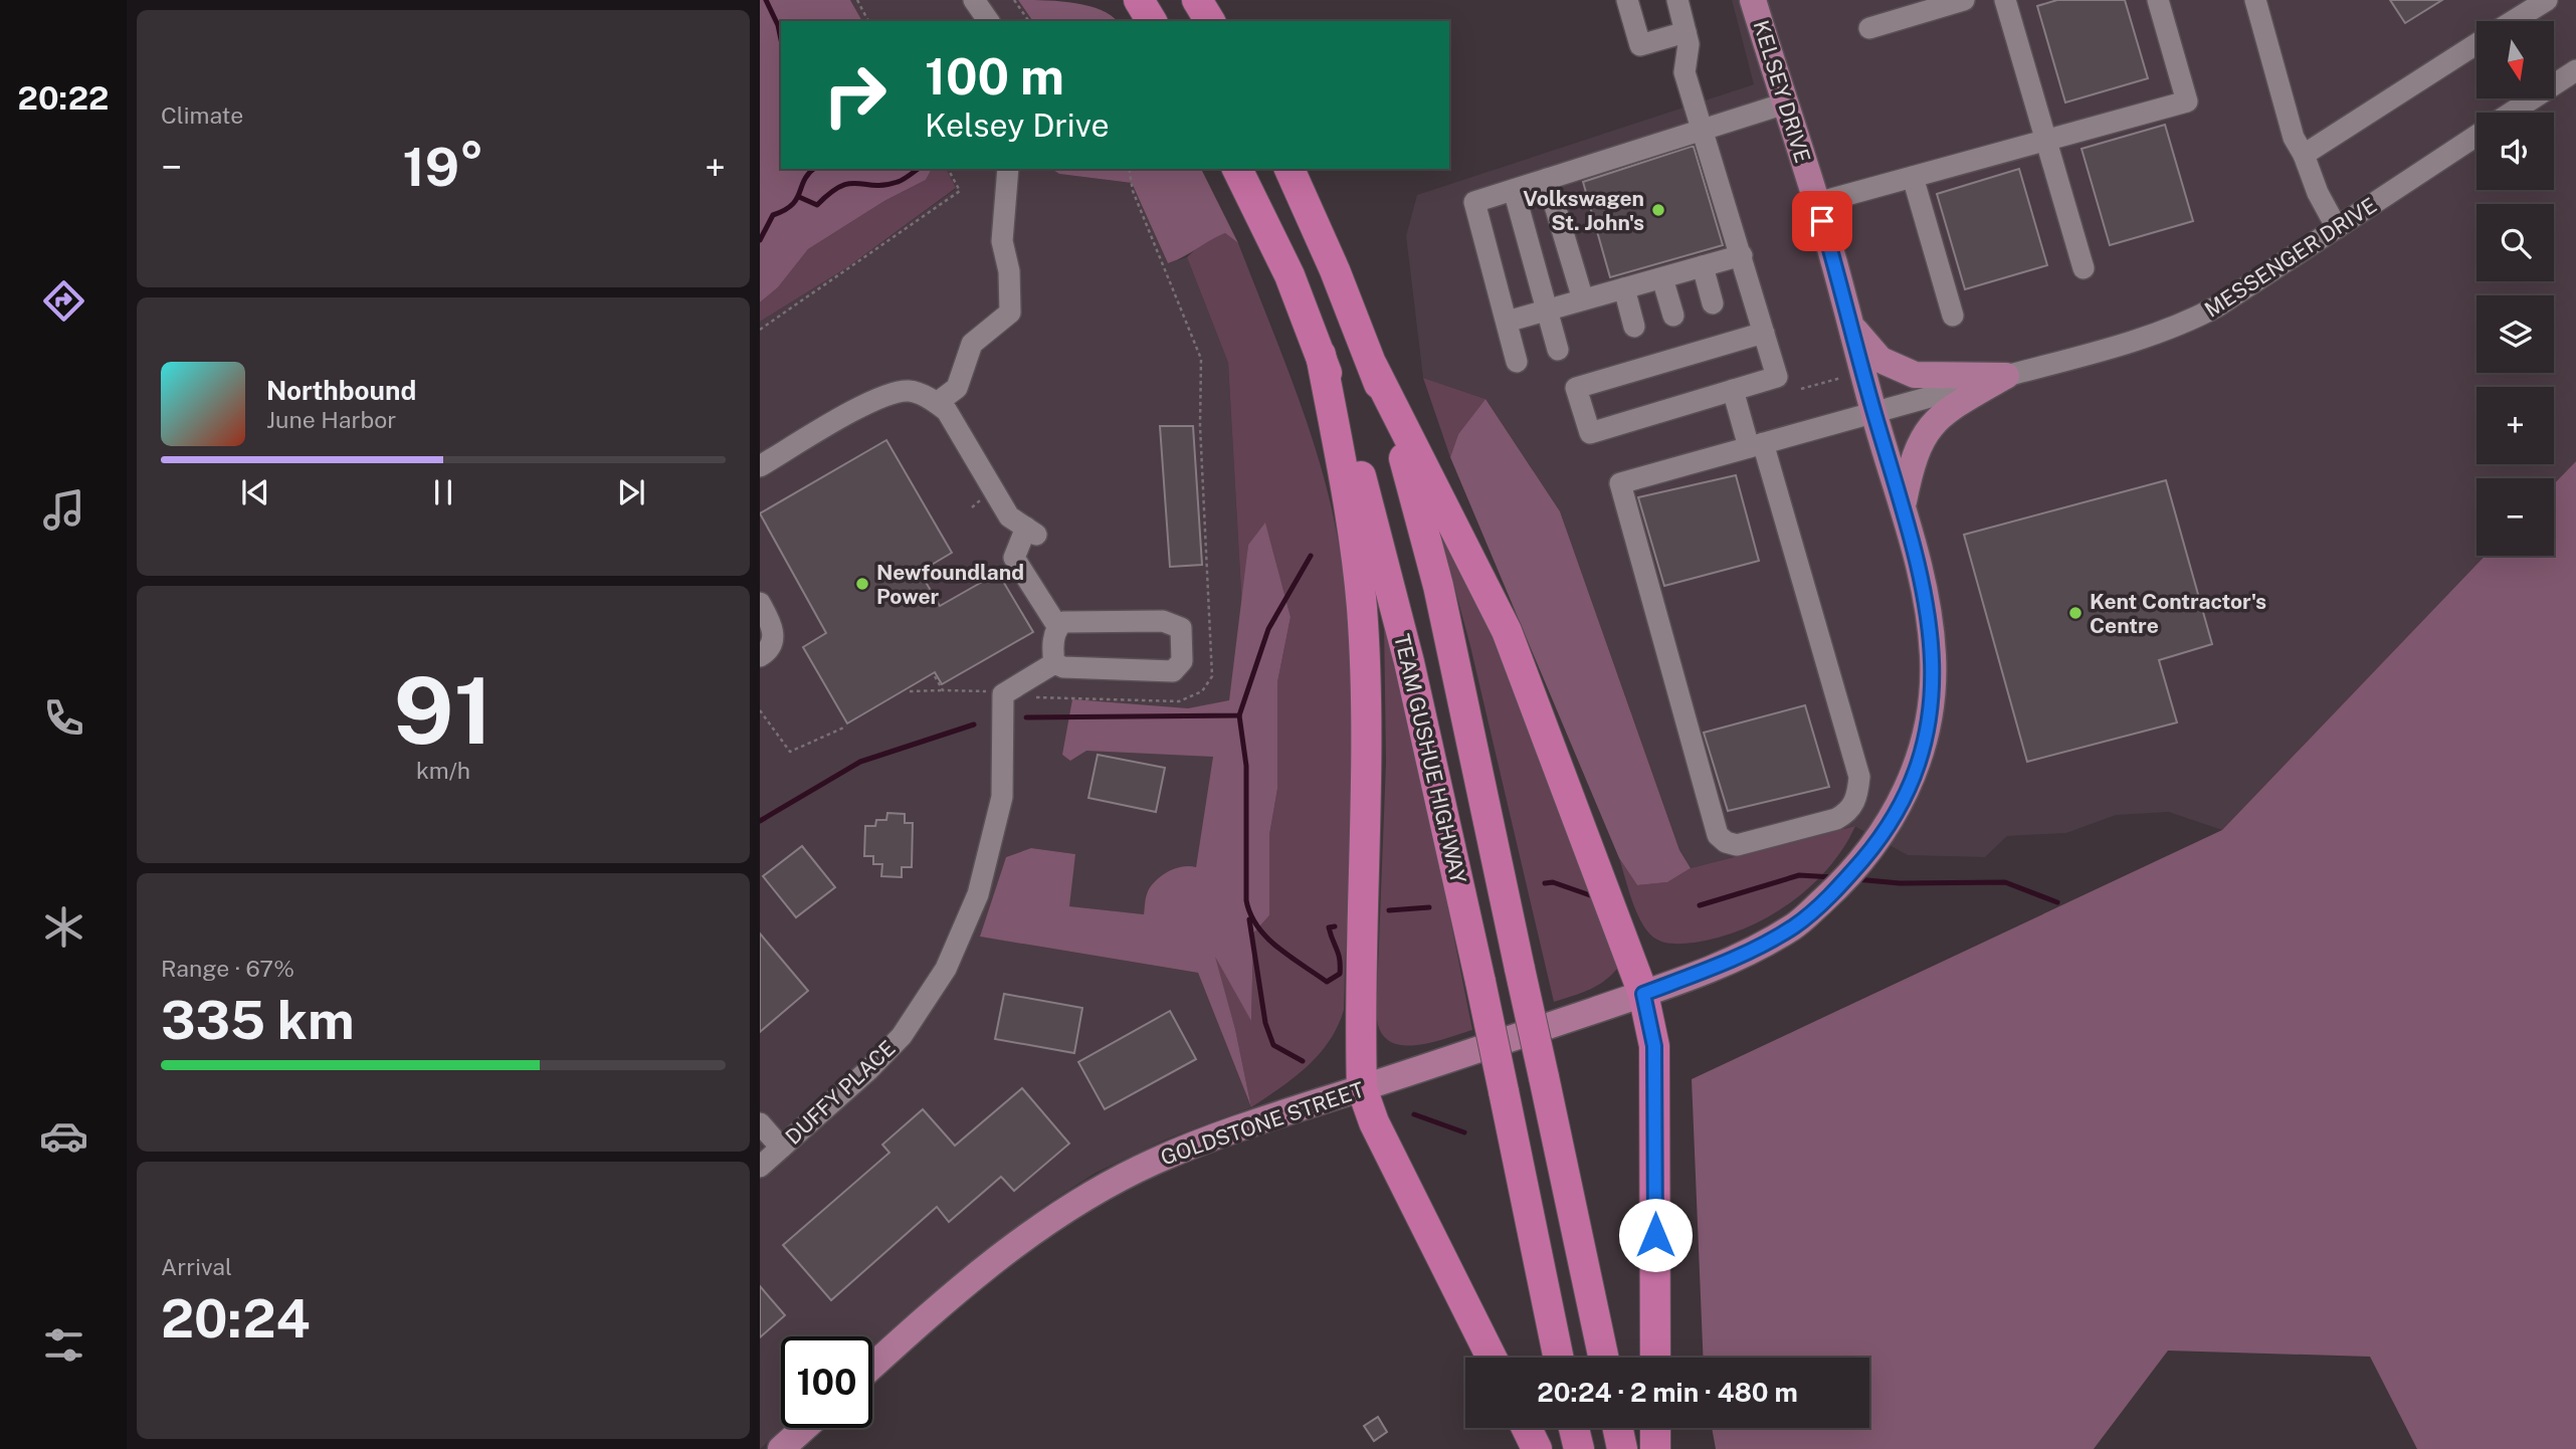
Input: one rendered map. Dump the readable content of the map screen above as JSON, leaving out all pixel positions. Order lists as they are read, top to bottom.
{
  "streets": {
    "highway": ["TEAM GUSHUE HIGHWAY"],
    "main road": ["KELSEY DRIVE", "GOLDSTONE STREET"],
    "street": ["MESSENGER DRIVE", "DUFFY PLACE"]
  },
  "crossings": [
    ["KELSEY DRIVE", "MESSENGER DRIVE"],
    ["KELSEY DRIVE", "GOLDSTONE STREET"]
  ],
  "places": ["Volkswagen St. John's", "Newfoundland Power", "Kent Contractor's Centre"],
  "north": "bottom",
  "page": {
    "tabs": "20:22",
    "tile": [
      "Climate",
      ["91", "km/h"],
      ["Range · 67%", "335 km"],
      ["Arrival", "20:24"]
    ],
    "map_buttons": ["+", "−"],
    "turn": ["100 m", "Kelsey Drive"],
    "heat": ["−", "19°", "+"],
    "song": ["Northbound", "June Harbor"],
    "limit": "100",
    "trip": "20:24 · 2 min · 480 m"
  }
}
